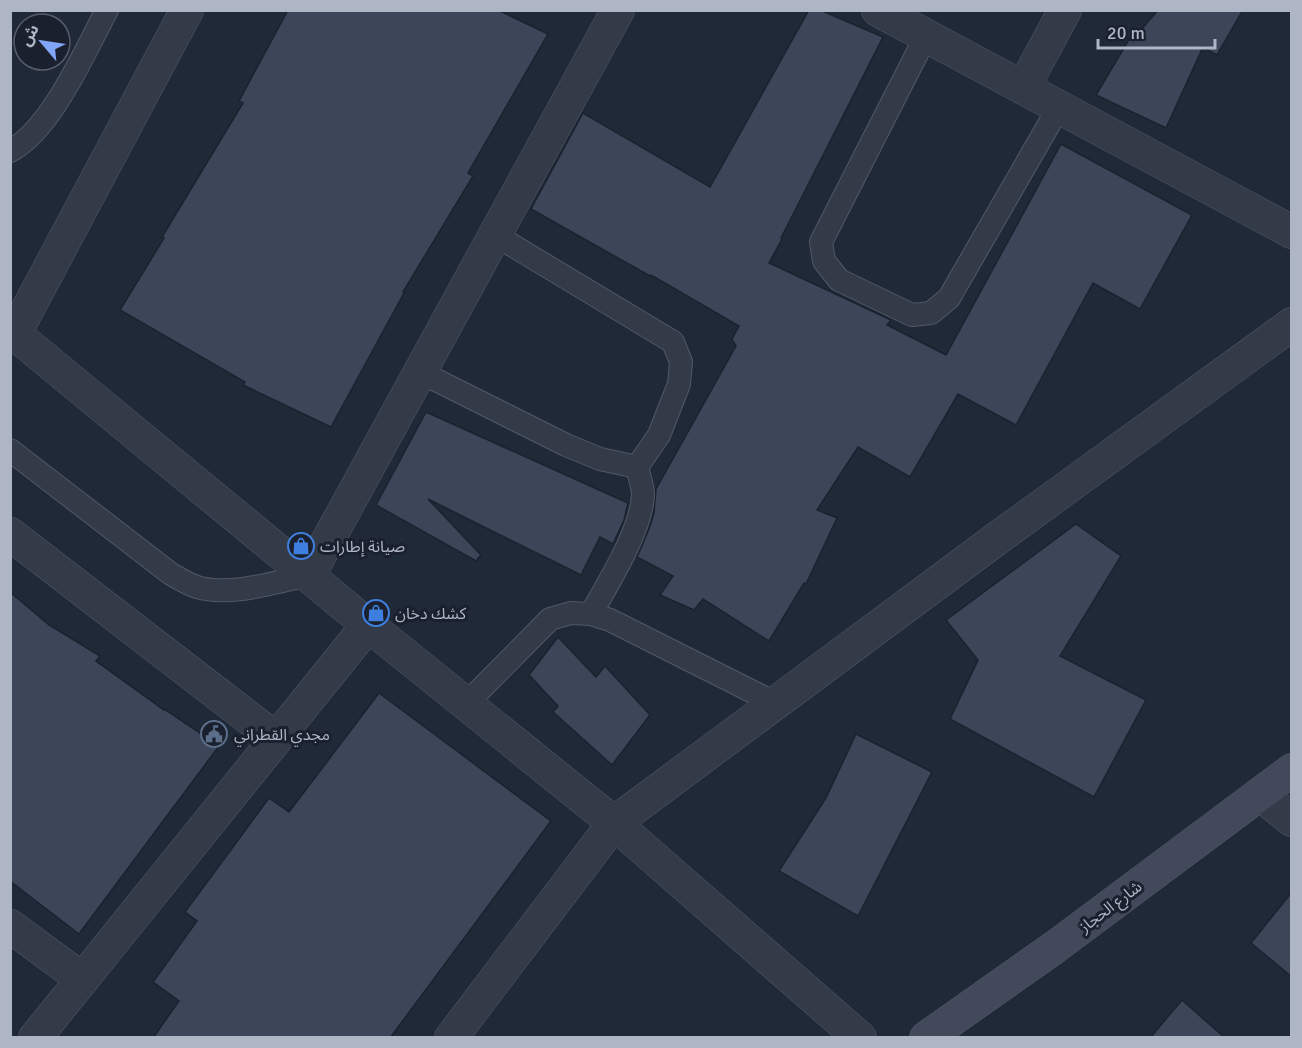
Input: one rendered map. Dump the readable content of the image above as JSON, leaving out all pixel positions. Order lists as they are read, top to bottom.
{
  "streets": {
    "main road": ["شارع الحجاز"]
  },
  "places": {
    "shop": ["صيانة إطارات", "كشك دخان"],
    "public building": ["مجدي القطراني"]
  },
  "scale_bar": "20 m",
  "north": "top left"
}
